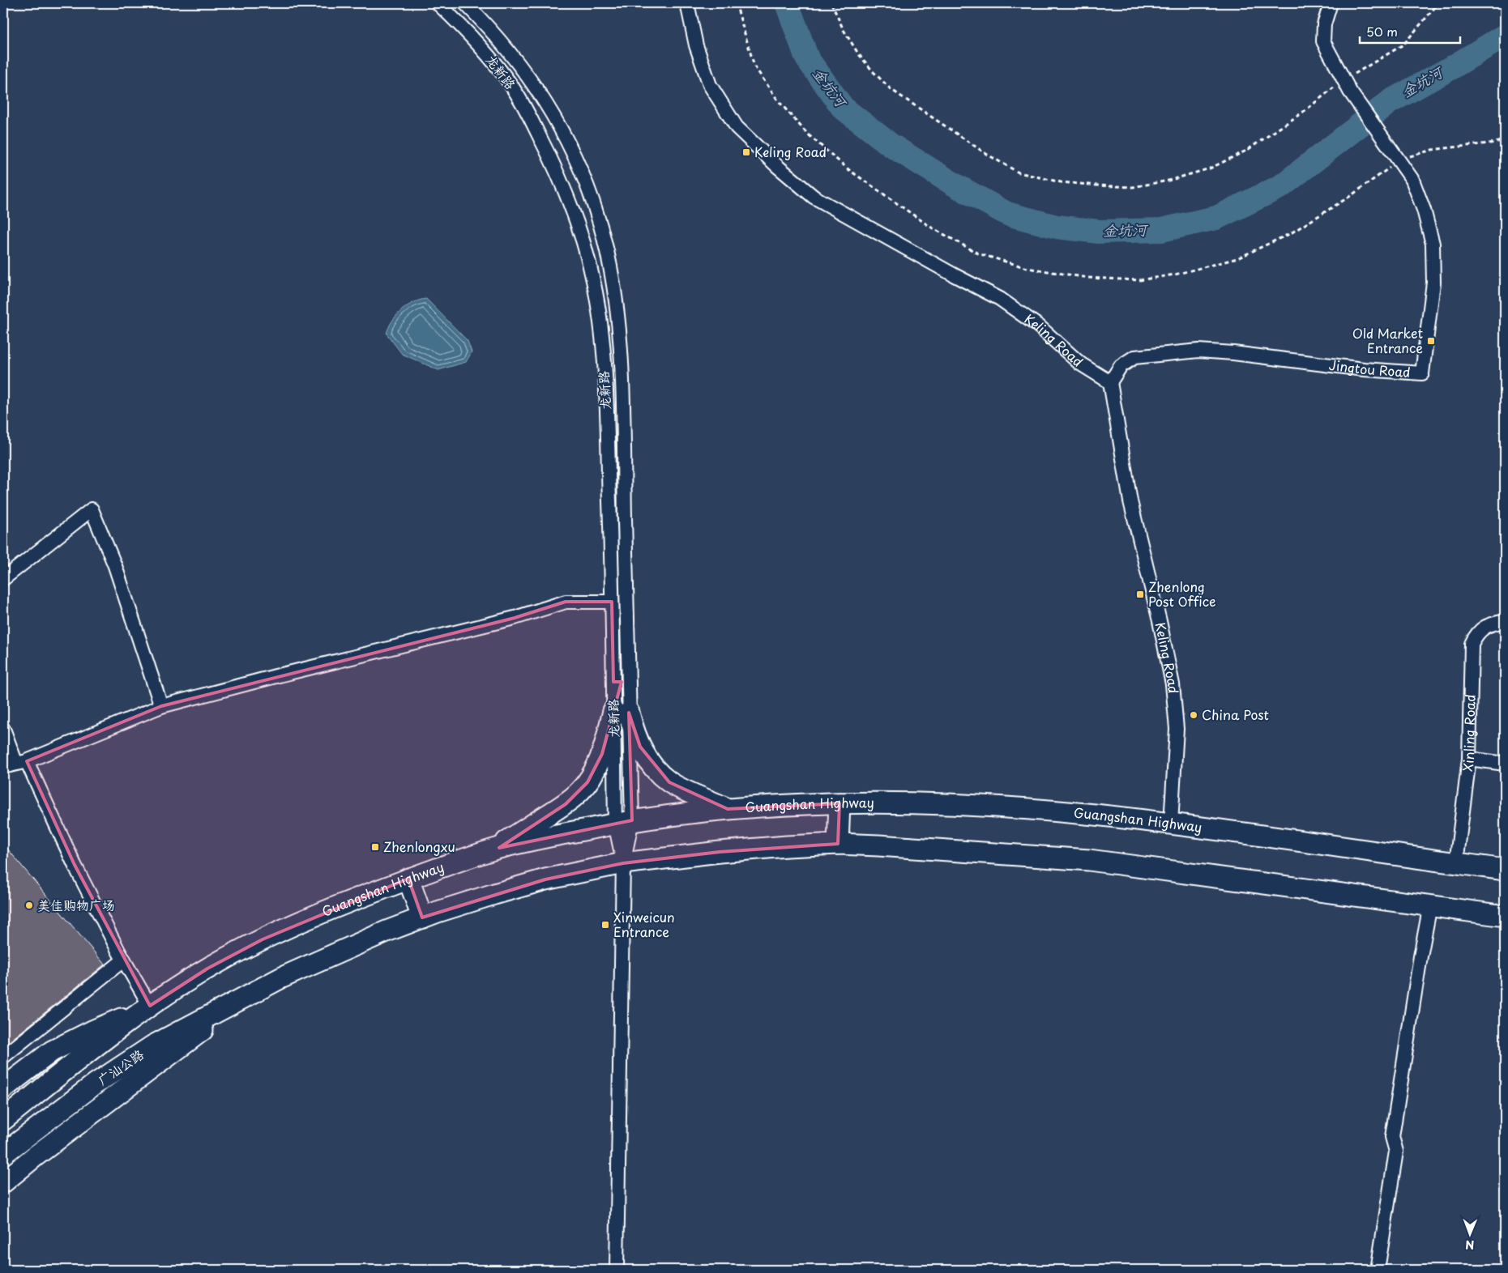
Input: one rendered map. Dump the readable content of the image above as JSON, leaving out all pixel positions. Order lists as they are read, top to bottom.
{
  "streets": {
    "highway": ["Guangshan Highway", "广汕公路"],
    "street": [
      "龙新路",
      "Keling Road",
      "Jingtou Road",
      "Xinling Road"
    ]
  },
  "crossings": [
    ["龙新路", "Guangshan Highway"],
    ["Keling Road", "Jingtou Road"],
    ["Keling Road", "Guangshan Highway"],
    ["Xinling Road", "Guangshan Highway"]
  ],
  "water": ["金坑河"],
  "places": {
    "transit": [
      "Keling Road",
      "Old Market Entrance",
      "Zhenlong Post Office",
      "Zhenlongxu",
      "Xinweicun Entrance"
    ],
    "other": ["China Post", "美佳购物广场"]
  },
  "scale_bar": "50 m",
  "north": "bottom"
}
